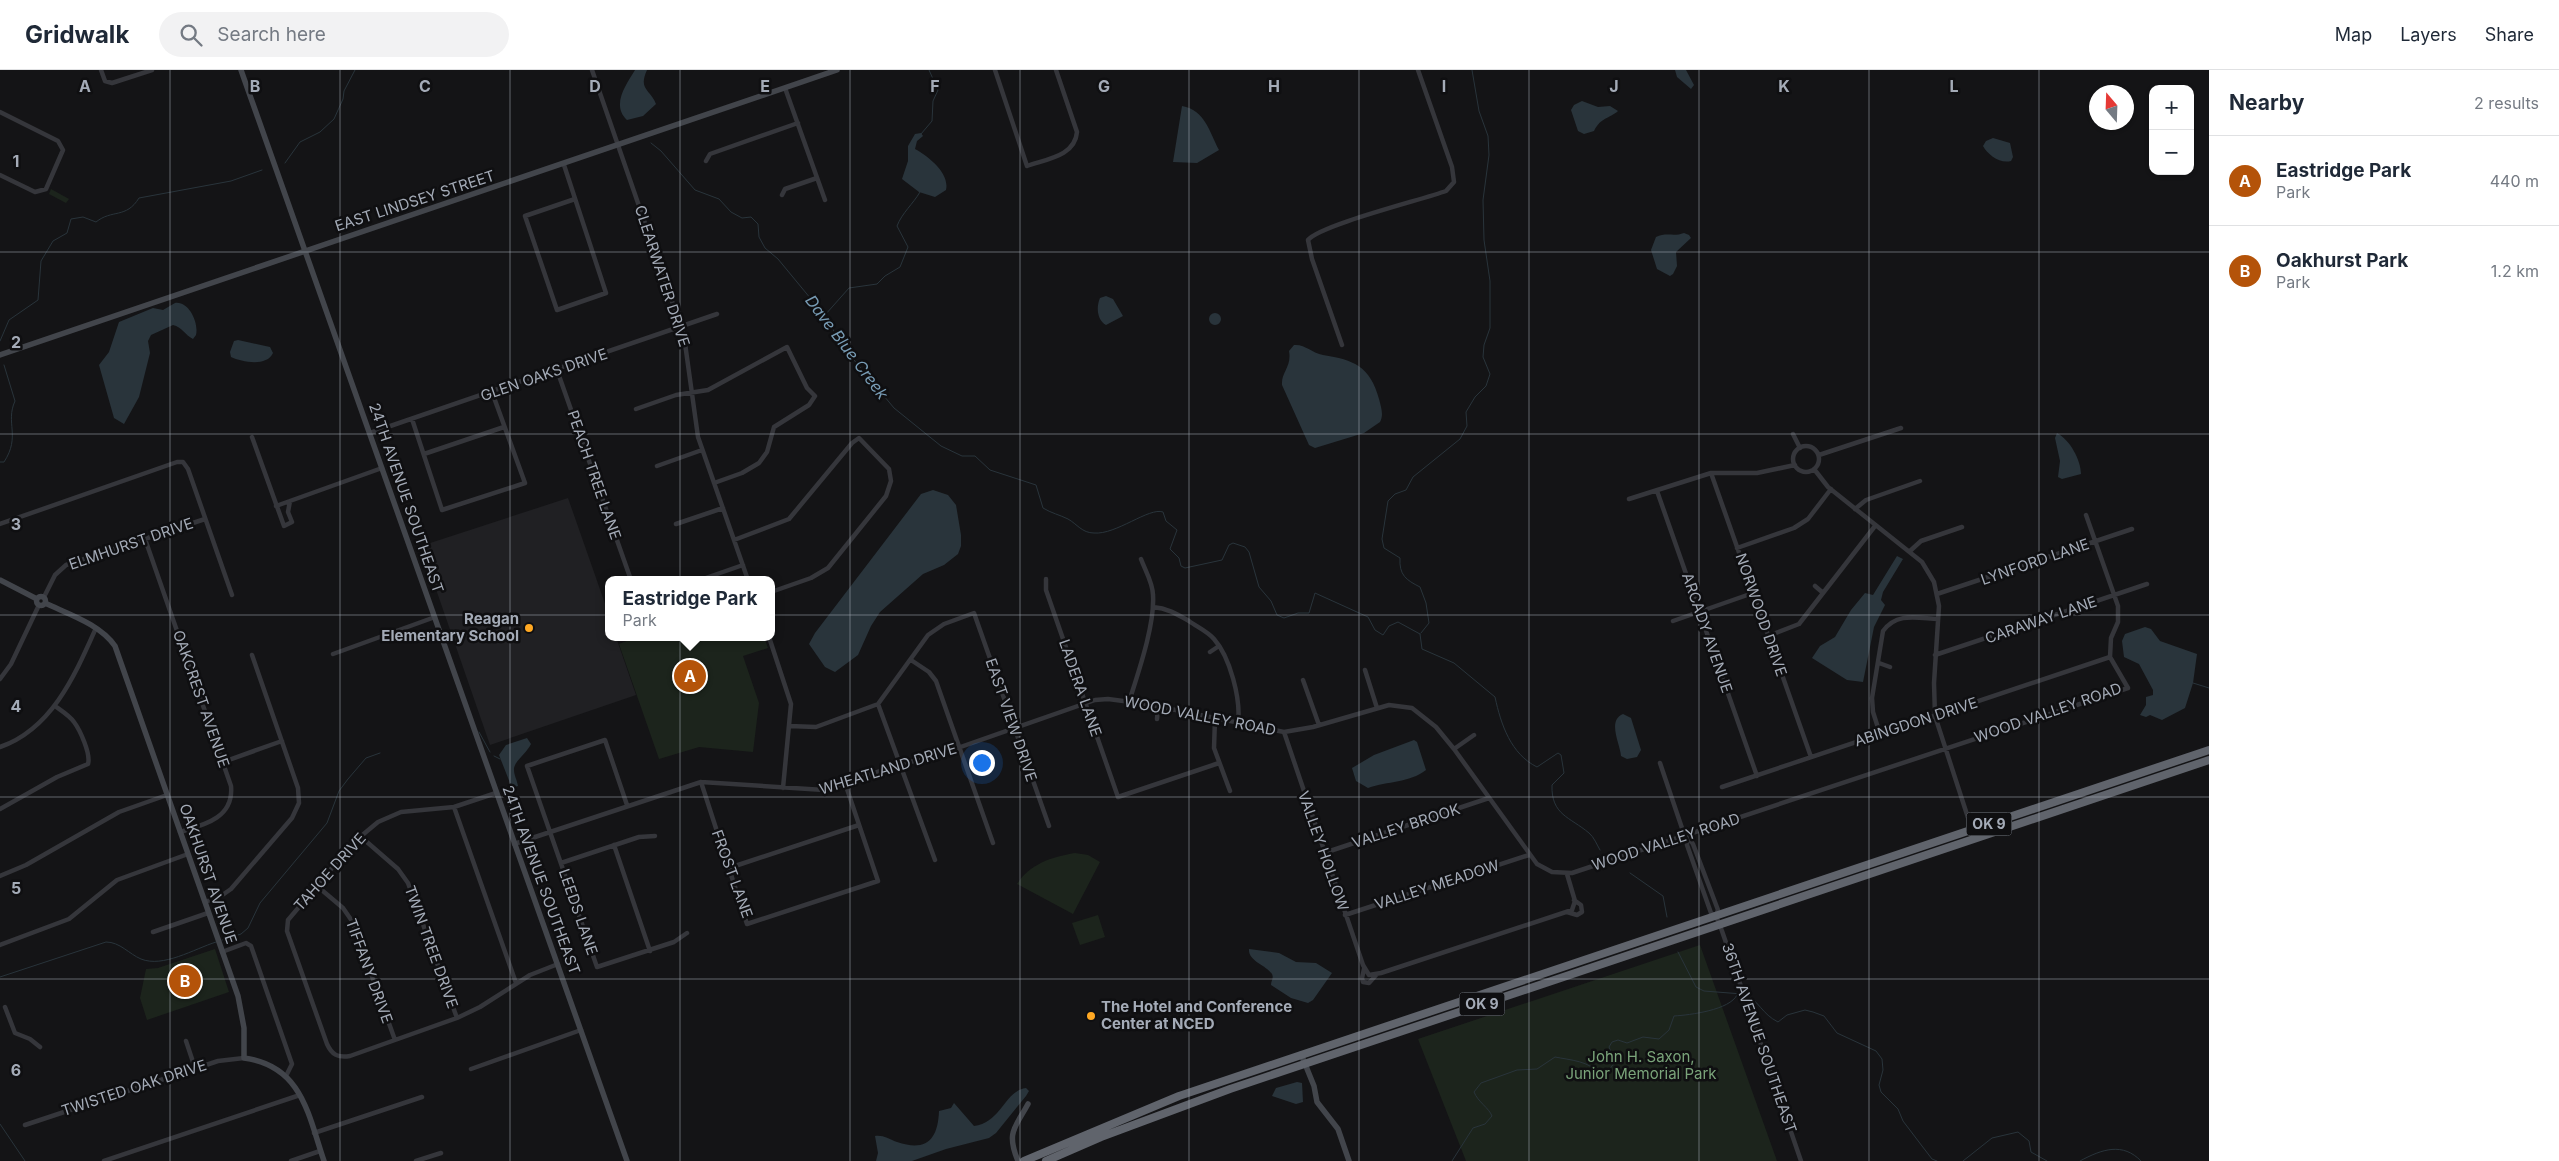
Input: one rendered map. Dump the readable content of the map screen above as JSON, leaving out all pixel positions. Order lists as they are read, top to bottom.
{
  "streets": {
    "highway": ["OK 9"],
    "street": [
      "EAST LINDSEY STREET",
      "CLEARWATER DRIVE",
      "GLEN OAKS DRIVE",
      "PEACH TREE LANE",
      "24TH AVENUE SOUTHEAST",
      "ELMHURST DRIVE",
      "LYNFORD LANE",
      "NORWOOD DRIVE",
      "CARAWAY LANE",
      "ARCADY AVENUE",
      "LADERA LANE",
      "OAKCREST AVENUE",
      "WOOD VALLEY ROAD",
      "EAST VIEW DRIVE",
      "ABINGDON DRIVE",
      "WHEATLAND DRIVE",
      "VALLEY BROOK",
      "VALLEY HOLLOW",
      "TAHOE DRIVE",
      "OAKHURST AVENUE",
      "FROST LANE",
      "VALLEY MEADOW",
      "LEEDS LANE",
      "TWIN TREE DRIVE",
      "TIFFANY DRIVE",
      "36TH AVENUE SOUTHEAST",
      "TWISTED OAK DRIVE"
    ]
  },
  "crossings": [
    ["EAST LINDSEY STREET", "CLEARWATER DRIVE"],
    ["EAST LINDSEY STREET", "24TH AVENUE SOUTHEAST"],
    ["CLEARWATER DRIVE", "GLEN OAKS DRIVE"],
    ["GLEN OAKS DRIVE", "PEACH TREE LANE"],
    ["GLEN OAKS DRIVE", "24TH AVENUE SOUTHEAST"],
    ["24TH AVENUE SOUTHEAST", "WHEATLAND DRIVE"],
    ["24TH AVENUE SOUTHEAST", "TAHOE DRIVE"],
    ["ELMHURST DRIVE", "OAKCREST AVENUE"],
    ["ELMHURST DRIVE", "OAKHURST AVENUE"],
    ["NORWOOD DRIVE", "ABINGDON DRIVE"],
    ["ARCADY AVENUE", "ABINGDON DRIVE"],
    ["LADERA LANE", "WOOD VALLEY ROAD"],
    ["LADERA LANE", "WHEATLAND DRIVE"],
    ["OAKCREST AVENUE", "OAKHURST AVENUE"],
    ["WOOD VALLEY ROAD", "ABINGDON DRIVE"],
    ["WOOD VALLEY ROAD", "WHEATLAND DRIVE"],
    ["WOOD VALLEY ROAD", "VALLEY BROOK"],
    ["WOOD VALLEY ROAD", "VALLEY HOLLOW"],
    ["WOOD VALLEY ROAD", "VALLEY MEADOW"],
    ["WOOD VALLEY ROAD", "36TH AVENUE SOUTHEAST"],
    ["EAST VIEW DRIVE", "WHEATLAND DRIVE"],
    ["WHEATLAND DRIVE", "FROST LANE"],
    ["WHEATLAND DRIVE", "LEEDS LANE"],
    ["OK 9", "36TH AVENUE SOUTHEAST"],
    ["VALLEY BROOK", "VALLEY HOLLOW"],
    ["VALLEY HOLLOW", "VALLEY MEADOW"],
    ["TAHOE DRIVE", "TWIN TREE DRIVE"],
    ["TAHOE DRIVE", "TIFFANY DRIVE"],
    ["OAKHURST AVENUE", "TWISTED OAK DRIVE"]
  ],
  "water": ["Dave Blue Creek"],
  "parks": ["John H. Saxon, Junior Memorial Park"],
  "places": ["Reagan Elementary School", "The Hotel and Conference Center at NCED"],
  "north": "top",
  "page": {
    "header": "Gridwalk",
    "search": "Search here",
    "nav": ["Map", "Layers", "Share"],
    "heading": ["Nearby", "2 results"],
    "map_buttons": ["+", "−"],
    "list": [
      {
        "mark": "A",
        "name": "Eastridge Park",
        "note": "Park",
        "value": "440 m"
      },
      {
        "mark": "B",
        "name": "Oakhurst Park",
        "note": "Park",
        "value": "1.2 km"
      }
    ],
    "popup": ["Eastridge Park", "Park"],
    "pins": ["A", "B"]
  },
  "grid": {
    "columns": [
      "A",
      "B",
      "C",
      "D",
      "E",
      "F",
      "G",
      "H",
      "I",
      "J",
      "K",
      "L"
    ],
    "rows": [
      "1",
      "2",
      "3",
      "4",
      "5",
      "6"
    ]
  }
}
